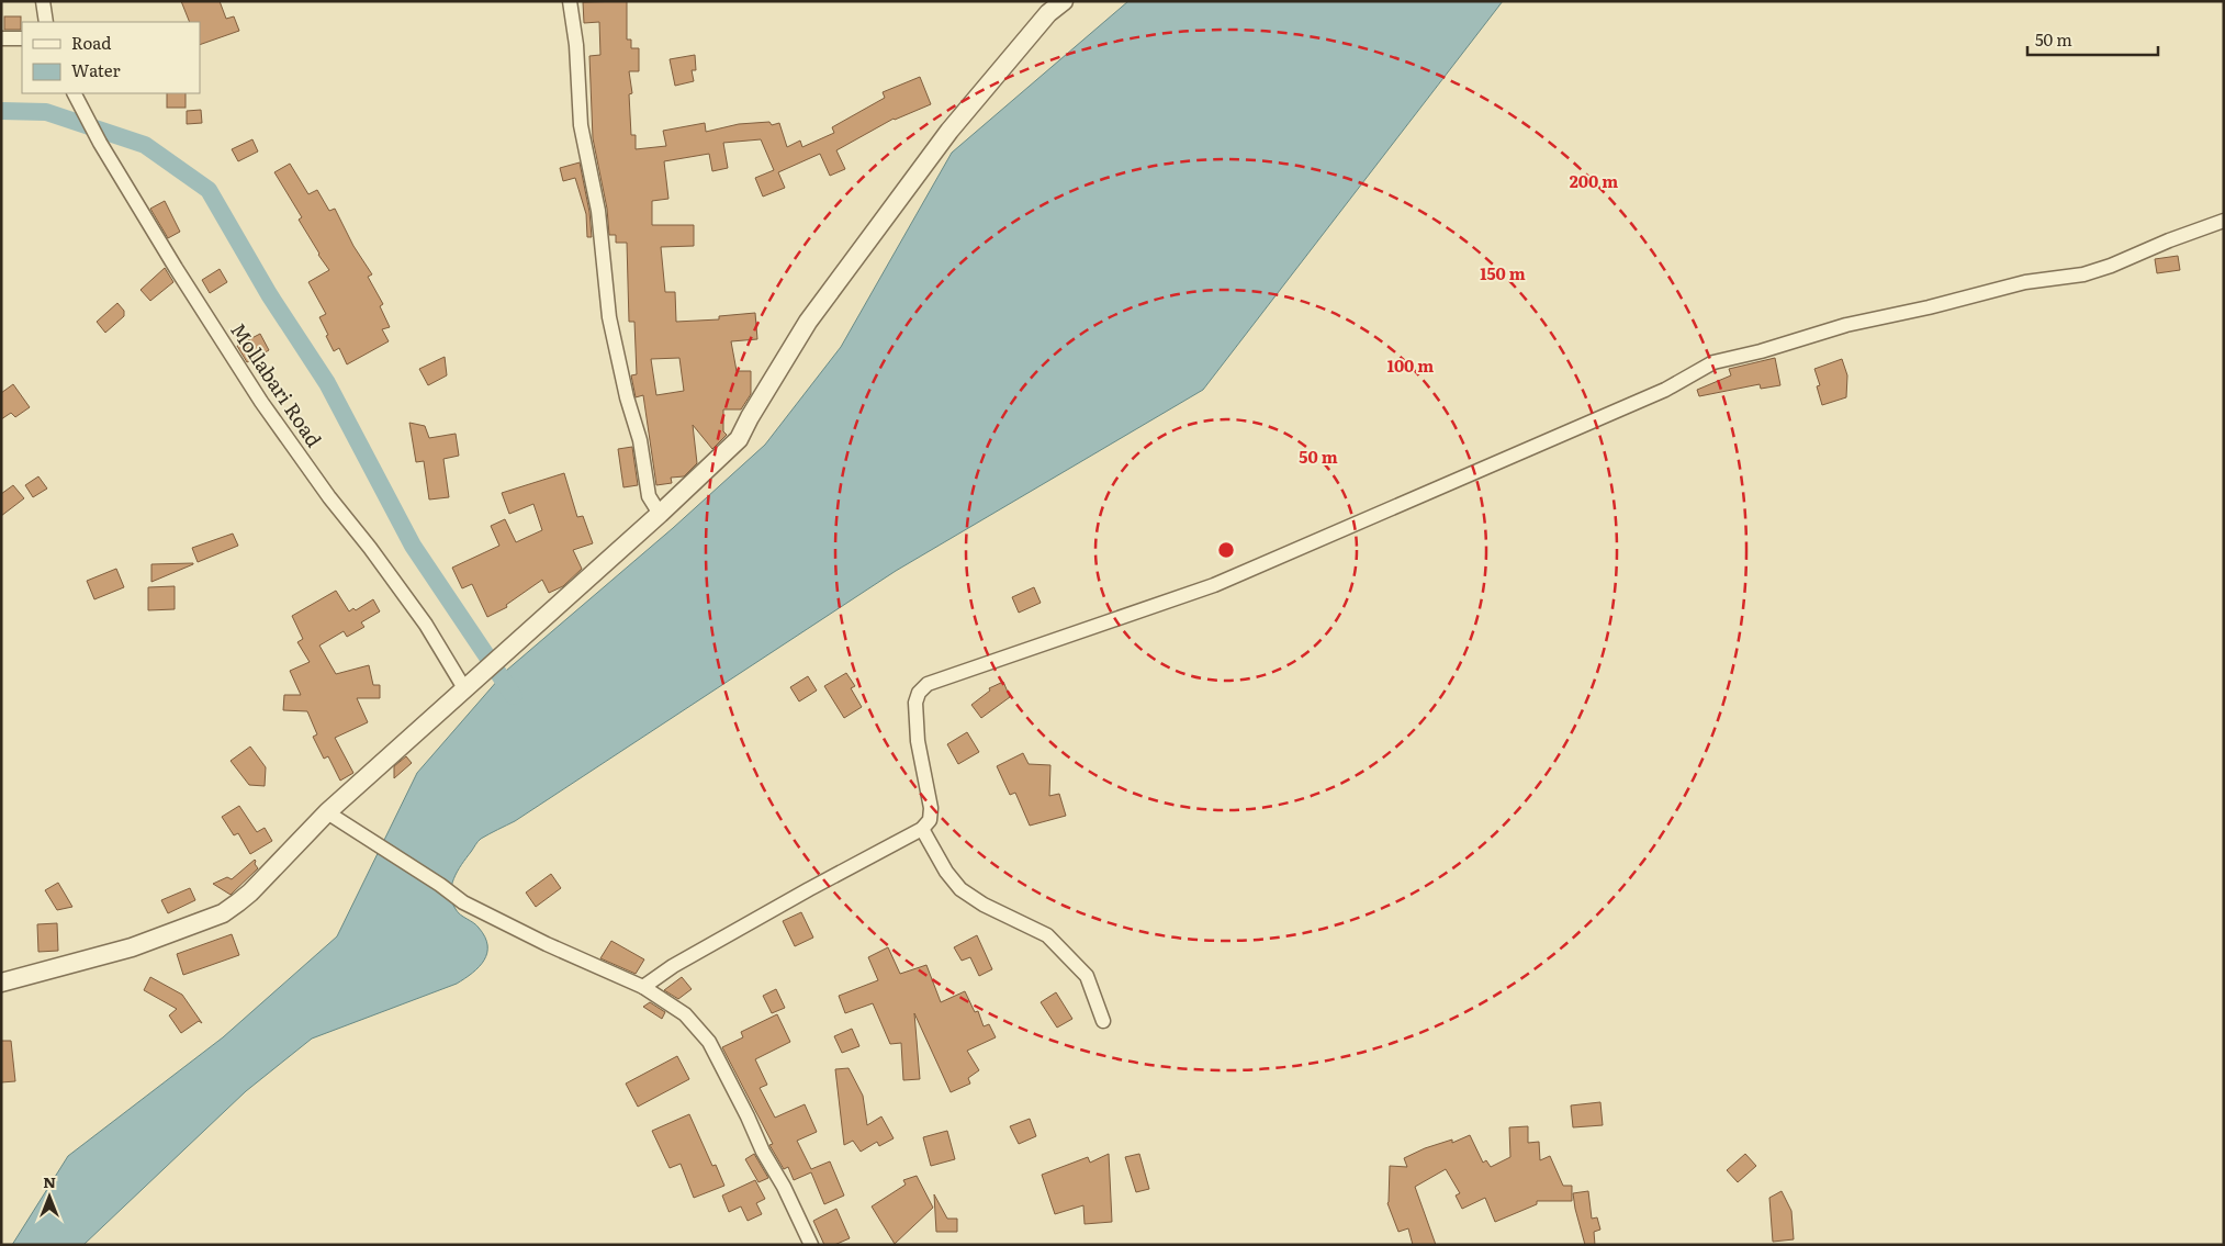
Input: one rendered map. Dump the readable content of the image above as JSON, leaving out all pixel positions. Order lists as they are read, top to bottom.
{
  "streets": {
    "street": ["Mollabari Road"]
  },
  "legend": ["Road", "Water"],
  "scale_bar": "50 m",
  "north": "top",
  "rings": [
    "200 m",
    "150 m",
    "100 m",
    "50 m"
  ]
}
